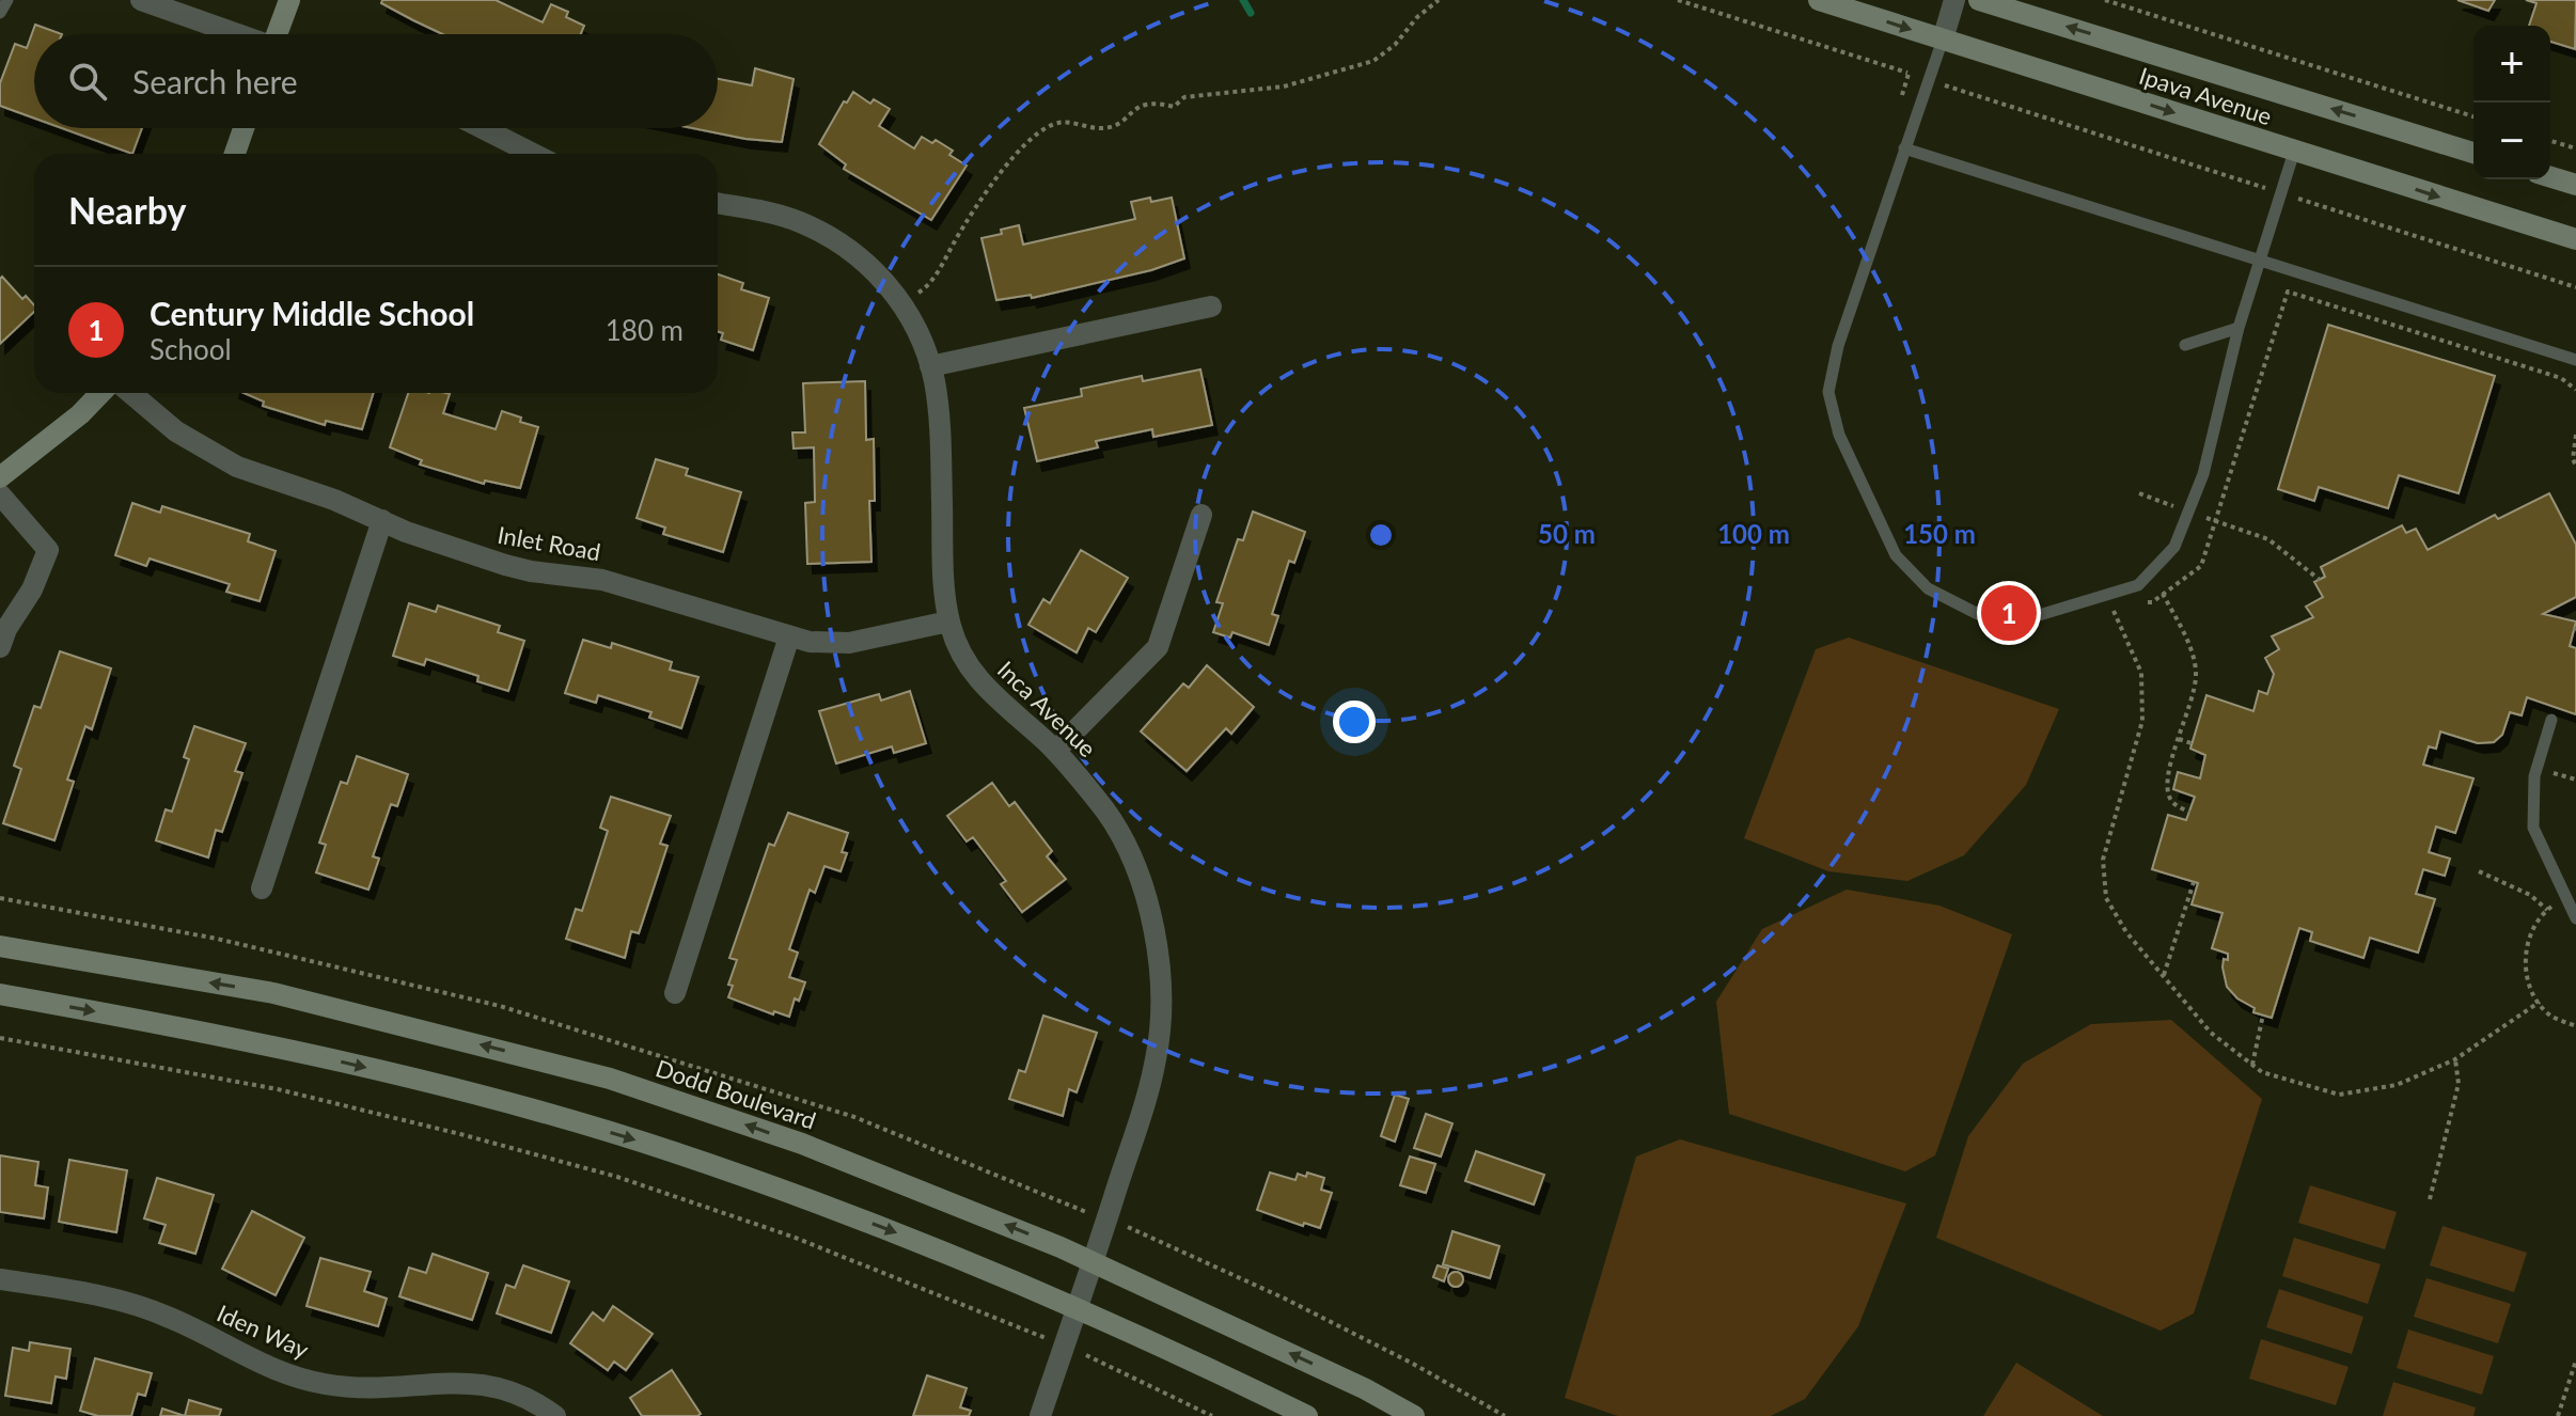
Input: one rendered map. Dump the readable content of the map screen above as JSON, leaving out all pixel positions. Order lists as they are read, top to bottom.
{
  "streets": {
    "main road": ["Ipava Avenue", "Dodd Boulevard"],
    "street": ["Inlet Road", "Inca Avenue", "Iden Way"]
  },
  "crossings": [
    ["Inlet Road", "Inca Avenue"],
    ["Inca Avenue", "Dodd Boulevard"]
  ],
  "page": {
    "map_buttons": ["+", "−"],
    "search": "Search here",
    "heading": "Nearby",
    "list": [
      {
        "mark": "1",
        "name": "Century Middle School",
        "note": "School",
        "value": "180 m"
      }
    ],
    "pins": "1"
  },
  "rings": ["50 m", "100 m", "150 m"]
}
